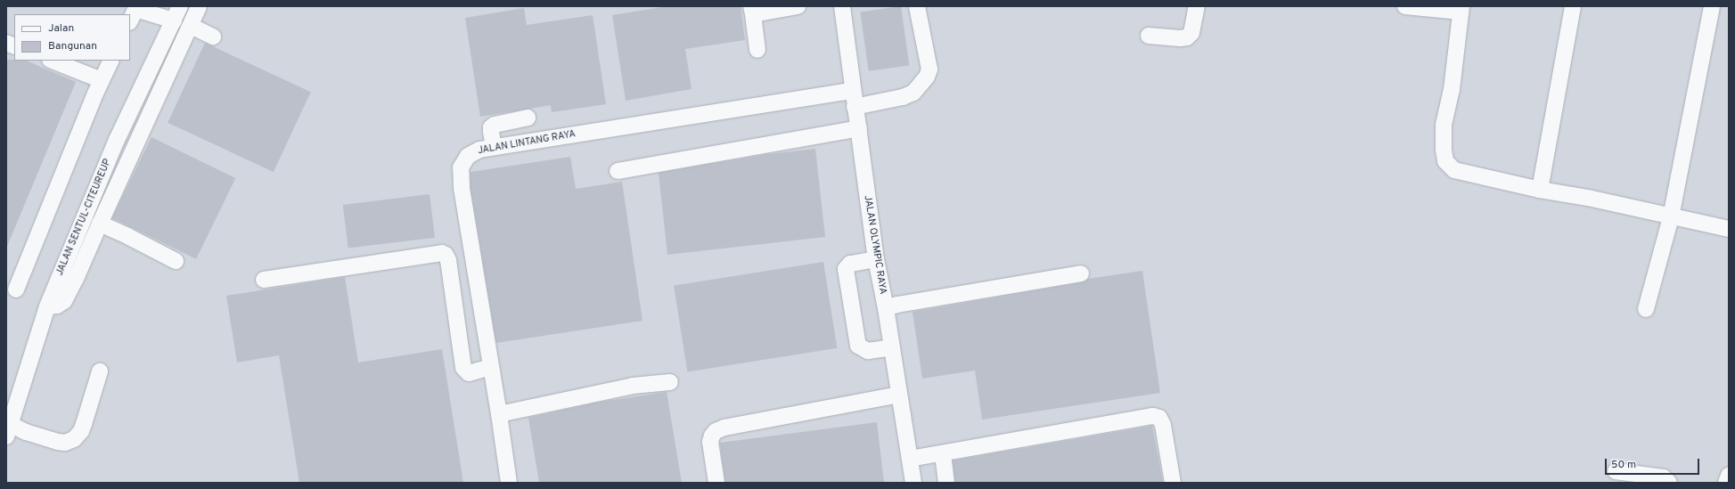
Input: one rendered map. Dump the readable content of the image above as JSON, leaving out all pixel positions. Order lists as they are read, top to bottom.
{
  "streets": {
    "street": ["JALAN LINTANG RAYA", "JALAN SENTUL-CITEUREUP", "JALAN OLYMPIC RAYA"]
  },
  "crossings": [
    ["JALAN LINTANG RAYA", "JALAN OLYMPIC RAYA"]
  ],
  "legend": ["Jalan", "Bangunan"],
  "scale_bar": "50 m"
}
